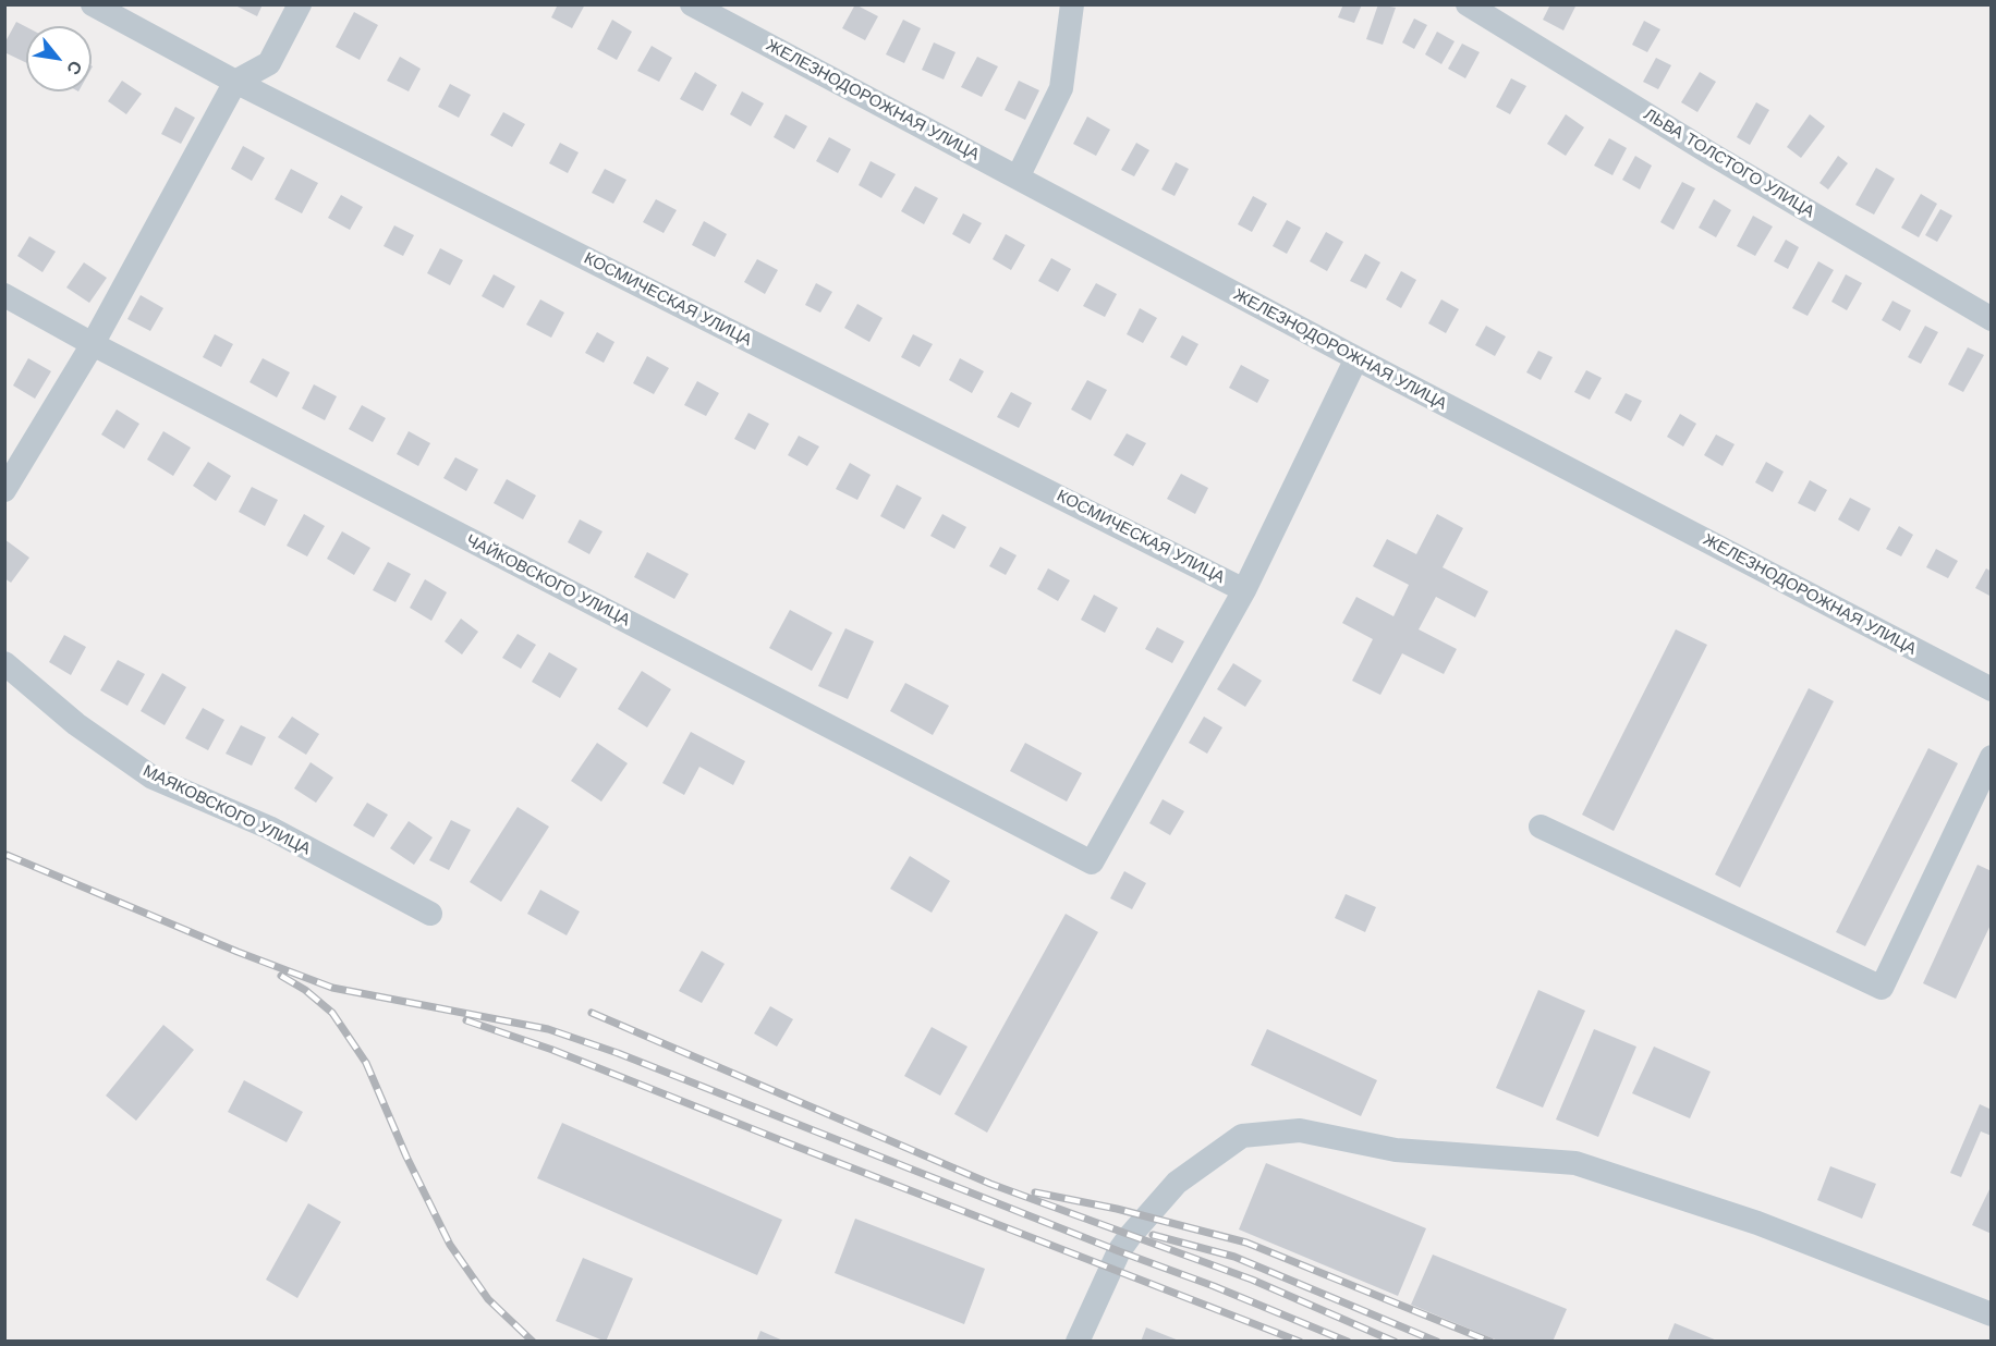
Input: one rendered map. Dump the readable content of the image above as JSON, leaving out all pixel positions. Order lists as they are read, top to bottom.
{
  "streets": {
    "street": [
      "ЖЕЛЕЗНОДОРОЖНАЯ УЛИЦА",
      "ЛЬВА ТОЛСТОГО УЛИЦА",
      "КОСМИЧЕСКАЯ УЛИЦА",
      "ЧАЙКОВСКОГО УЛИЦА",
      "МАЯКОВСКОГО УЛИЦА"
    ]
  },
  "crossings": [
    ["КОСМИЧЕСКАЯ УЛИЦА", "ЧАЙКОВСКОГО УЛИЦА"]
  ],
  "north": "bottom right"
}
